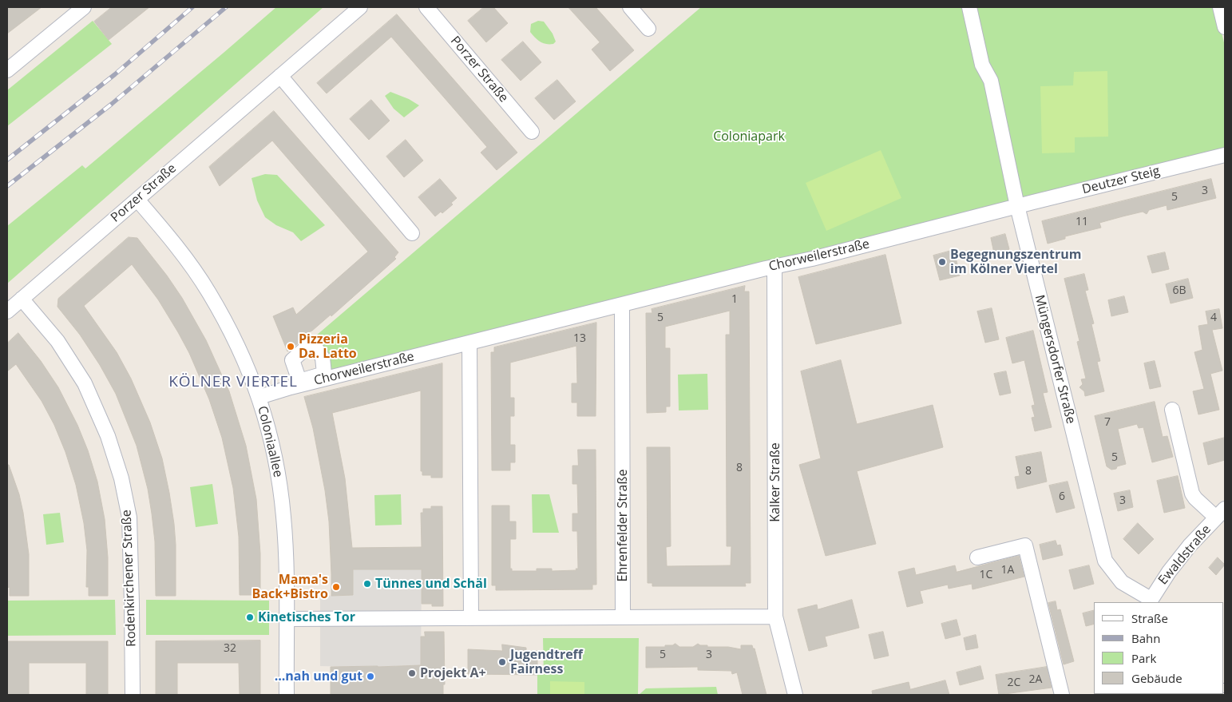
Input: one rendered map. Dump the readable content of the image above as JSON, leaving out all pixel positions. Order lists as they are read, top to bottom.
{
  "streets": {
    "street": [
      "Porzer Straße",
      "Deutzer Steig",
      "Chorweilerstraße",
      "Müngersdorfer Straße",
      "Coloniaallee",
      "Kalker Straße",
      "Ehrenfelder Straße",
      "Ewaldstraße",
      "Rodenkirchener Straße"
    ]
  },
  "crossings": [
    ["Porzer Straße", "Coloniaallee"],
    ["Porzer Straße", "Rodenkirchener Straße"],
    ["Deutzer Steig", "Chorweilerstraße"],
    ["Deutzer Steig", "Müngersdorfer Straße"],
    ["Chorweilerstraße", "Müngersdorfer Straße"],
    ["Chorweilerstraße", "Coloniaallee"],
    ["Chorweilerstraße", "Kalker Straße"],
    ["Chorweilerstraße", "Ehrenfelder Straße"],
    ["Müngersdorfer Straße", "Ewaldstraße"]
  ],
  "districts": ["KÖLNER VIERTEL"],
  "parks": ["Coloniapark"],
  "places": [
    "Begegnungszentrum im Kölner Viertel",
    "Pizzeria Da. Latto",
    "Tünnes und Schäl",
    "Mama's Back+Bistro",
    "Kinetisches Tor",
    "Jugendtreff Fairness",
    "Projekt A+",
    "...nah und gut"
  ],
  "house_numbers": [
    "3",
    "5",
    "11",
    "6B",
    "1",
    "5",
    "4",
    "13",
    "7",
    "5",
    "8",
    "8",
    "6",
    "3",
    "1A",
    "1C",
    "32",
    "5",
    "3",
    "2A",
    "2C"
  ],
  "legend": [
    "Straße",
    "Bahn",
    "Park",
    "Gebäude"
  ]
}
